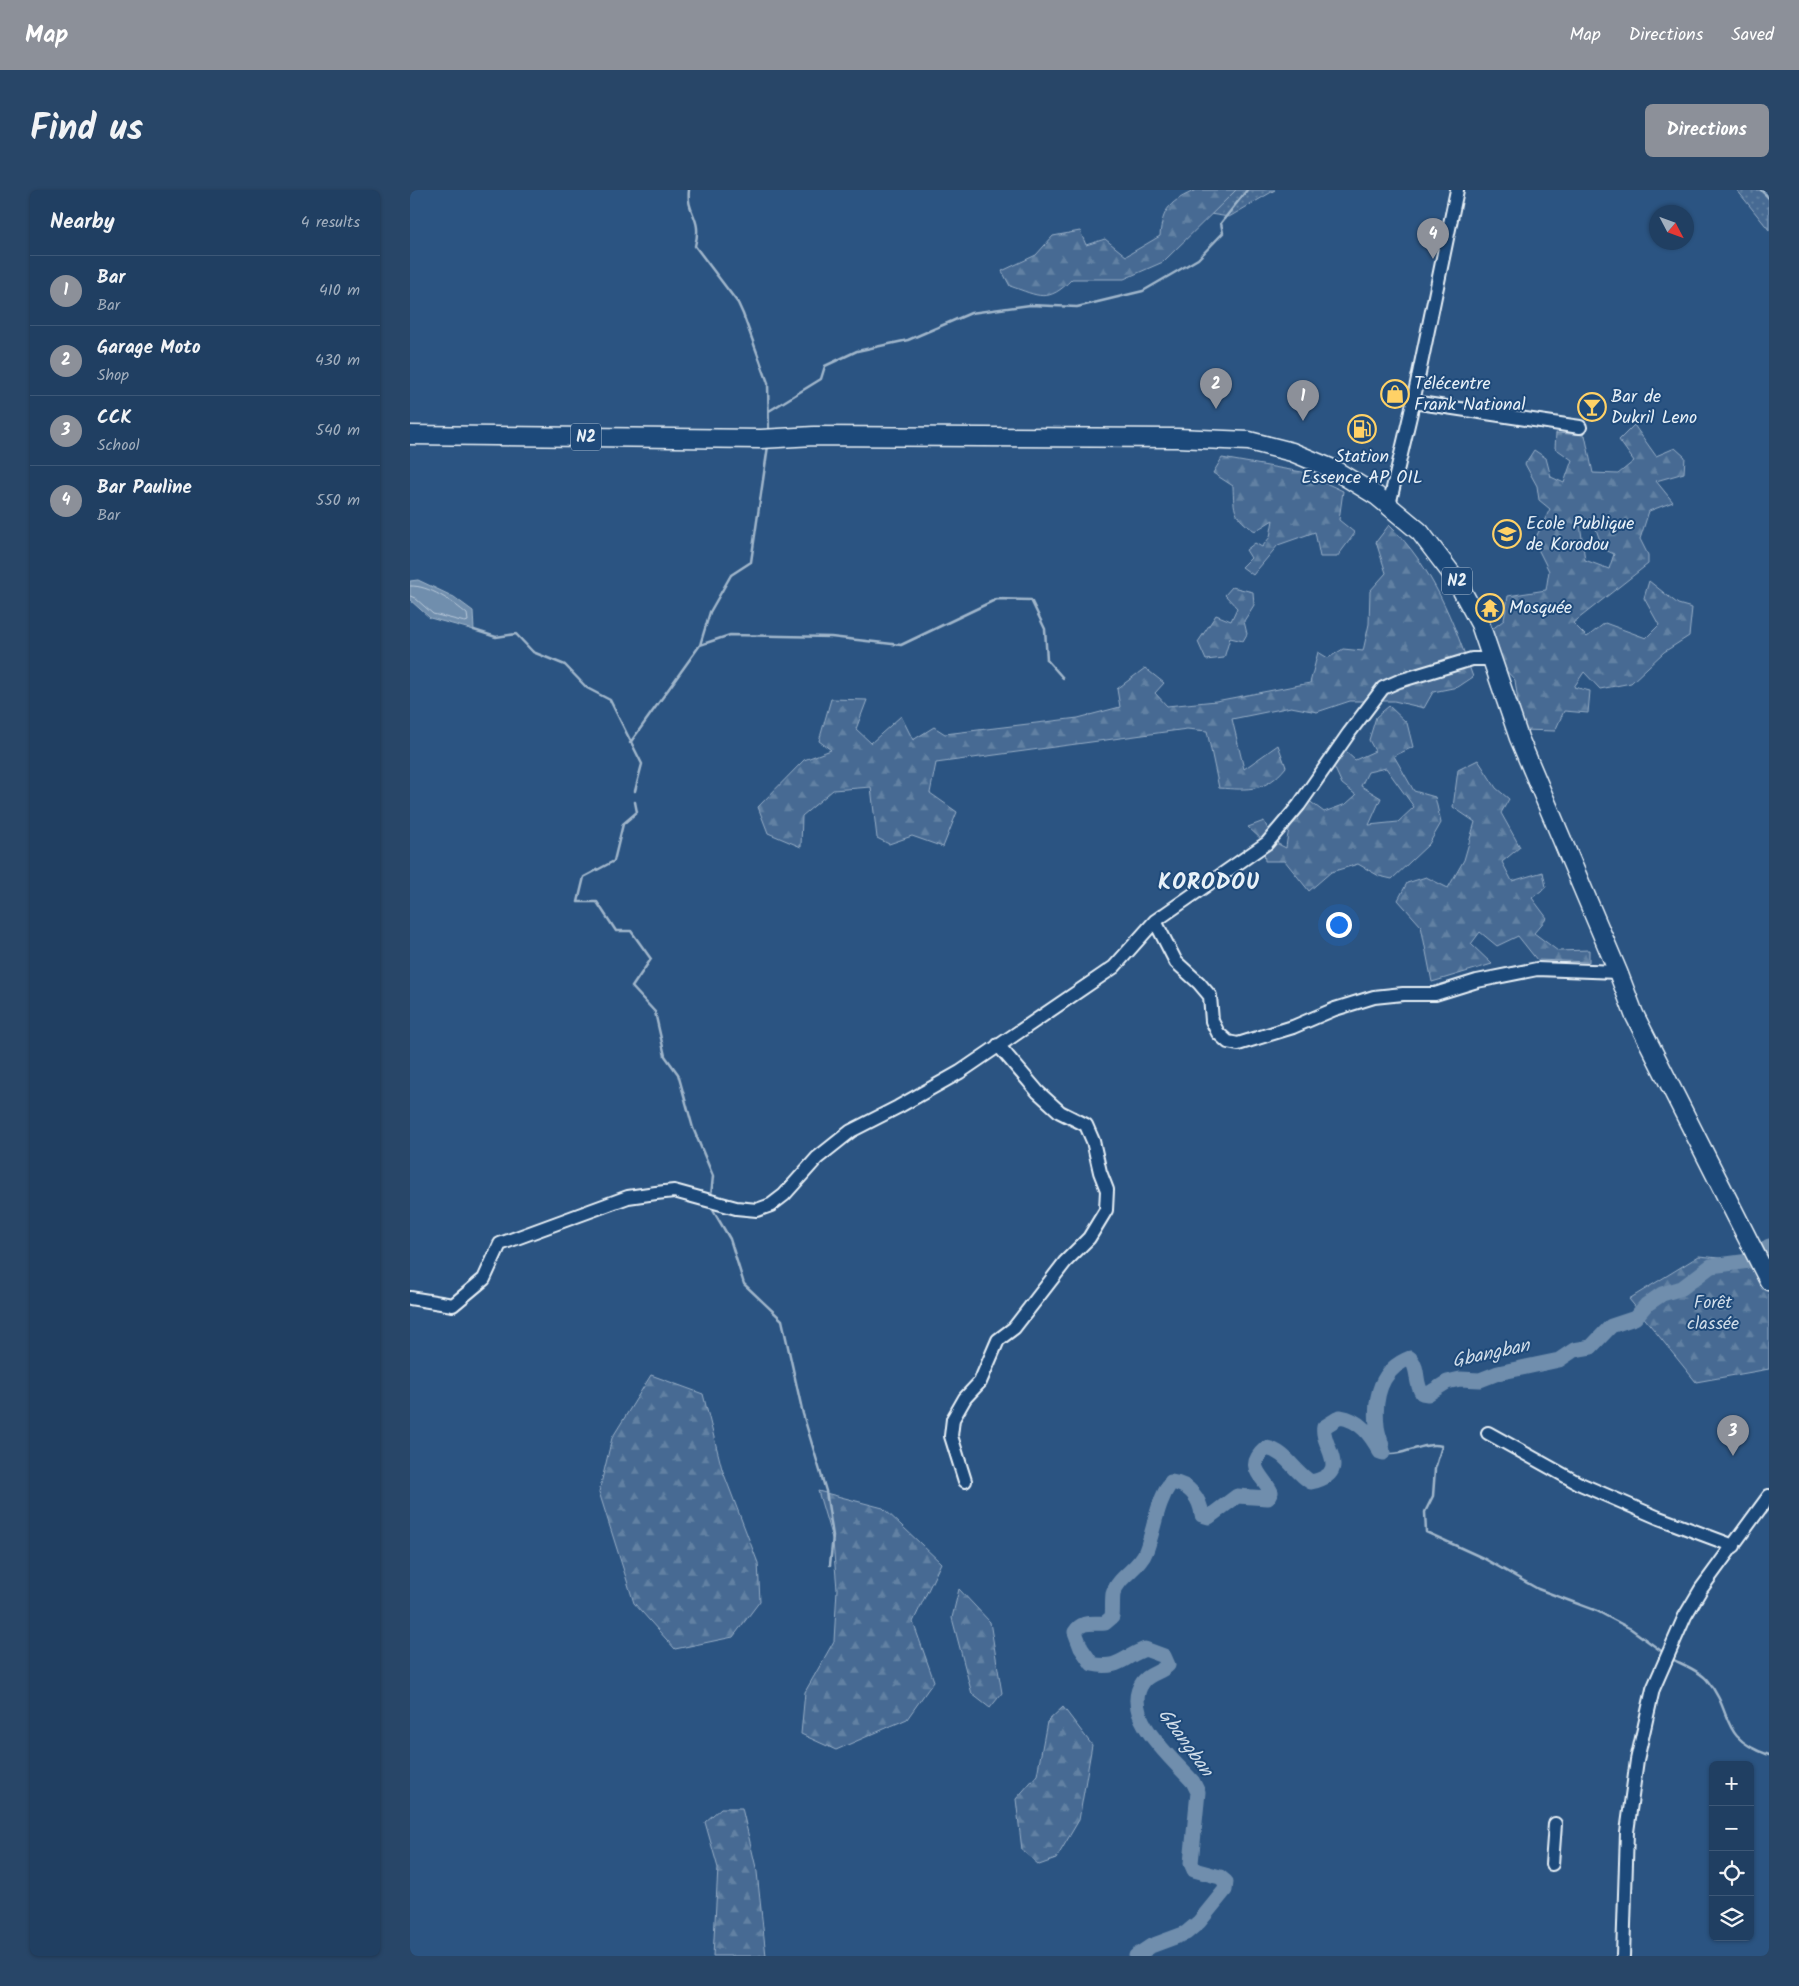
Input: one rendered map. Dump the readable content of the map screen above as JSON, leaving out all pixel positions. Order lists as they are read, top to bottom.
{
  "streets": {
    "highway": ["N2"]
  },
  "districts": ["KORODOU"],
  "water": ["Gbangban"],
  "parks": ["Forêt classée"],
  "places": {
    "shop": ["Télécentre Frank National"],
    "bar": ["Bar de Dukril Leno"],
    "fuel station": ["Station Essence AP OIL"],
    "school or university": ["Ecole Publique de Korodou"],
    "temple": ["Mosquée"]
  },
  "north": "bottom right",
  "page": {
    "header": "Map",
    "nav": ["Map", "Directions", "Saved"],
    "title": "Find us",
    "buttons": "Directions",
    "heading": ["Nearby", "4 results"],
    "pins": [
      "4",
      "2",
      "1",
      "3"
    ],
    "list": [
      {
        "mark": "1",
        "name": "Bar",
        "note": "Bar",
        "value": "410 m"
      },
      {
        "mark": "2",
        "name": "Garage Moto",
        "note": "Shop",
        "value": "430 m"
      },
      {
        "mark": "3",
        "name": "CCK",
        "note": "School",
        "value": "540 m"
      },
      {
        "mark": "4",
        "name": "Bar Pauline",
        "note": "Bar",
        "value": "550 m"
      }
    ],
    "map_buttons": ["+", "−"]
  }
}
